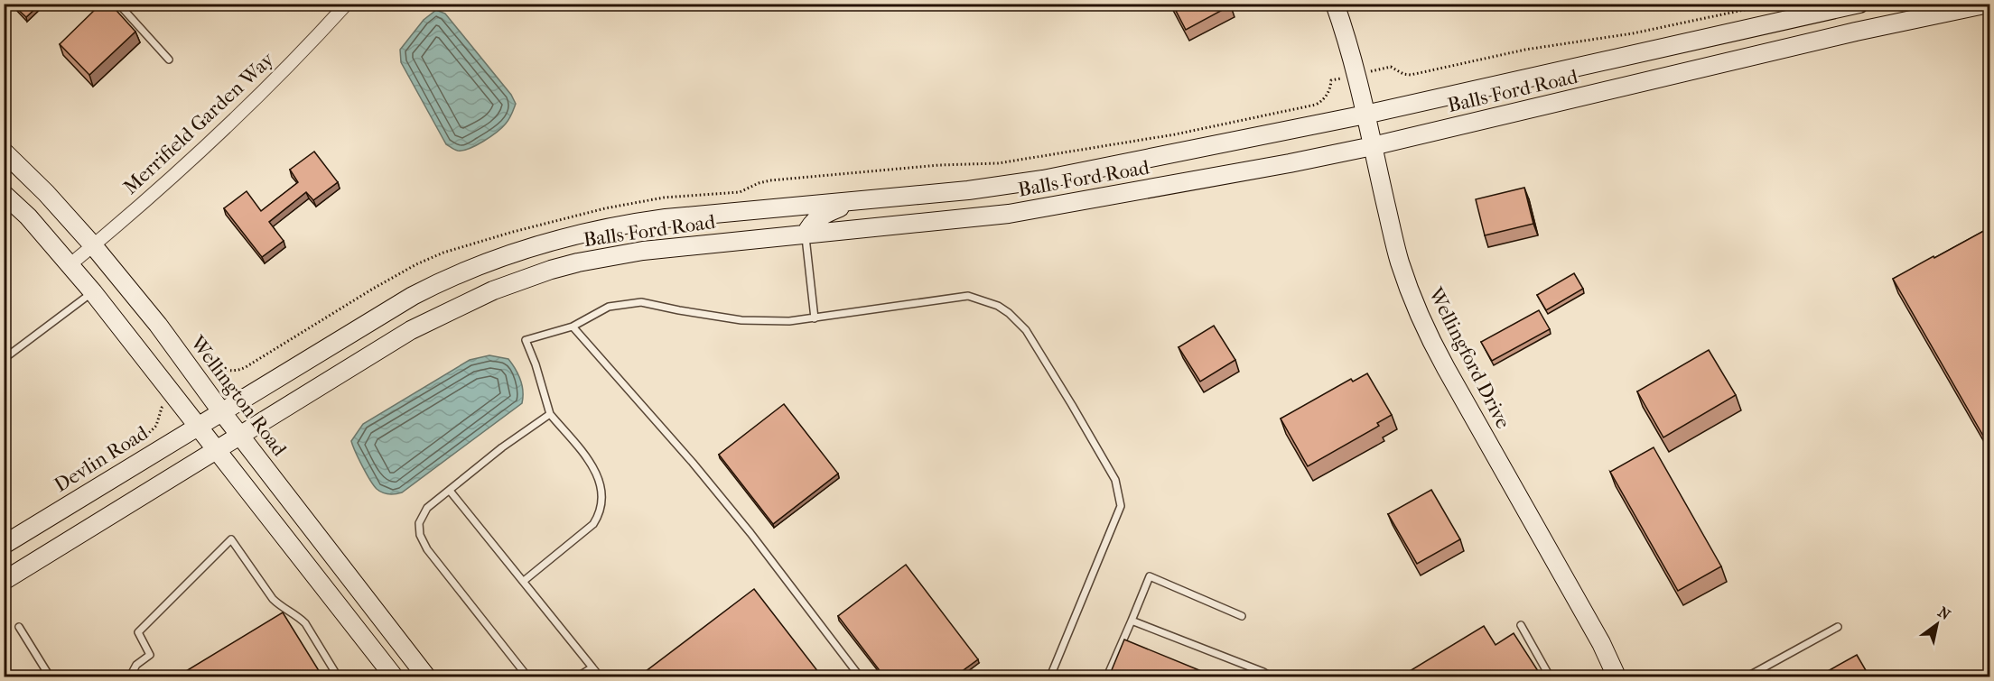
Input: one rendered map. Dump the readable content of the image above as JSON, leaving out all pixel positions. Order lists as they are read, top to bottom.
{
  "streets": {
    "main road": [
      "Balls Ford Road",
      "Wellingford Drive",
      "Wellington Road",
      "Devlin Road"
    ],
    "street": ["Merrifield Garden Way"]
  },
  "crossings": [
    ["Balls Ford Road", "Wellingford Drive"],
    ["Balls Ford Road", "Wellington Road"],
    ["Balls Ford Road", "Devlin Road"],
    ["Merrifield Garden Way", "Wellington Road"],
    ["Wellington Road", "Devlin Road"]
  ],
  "north": "top right"
}
